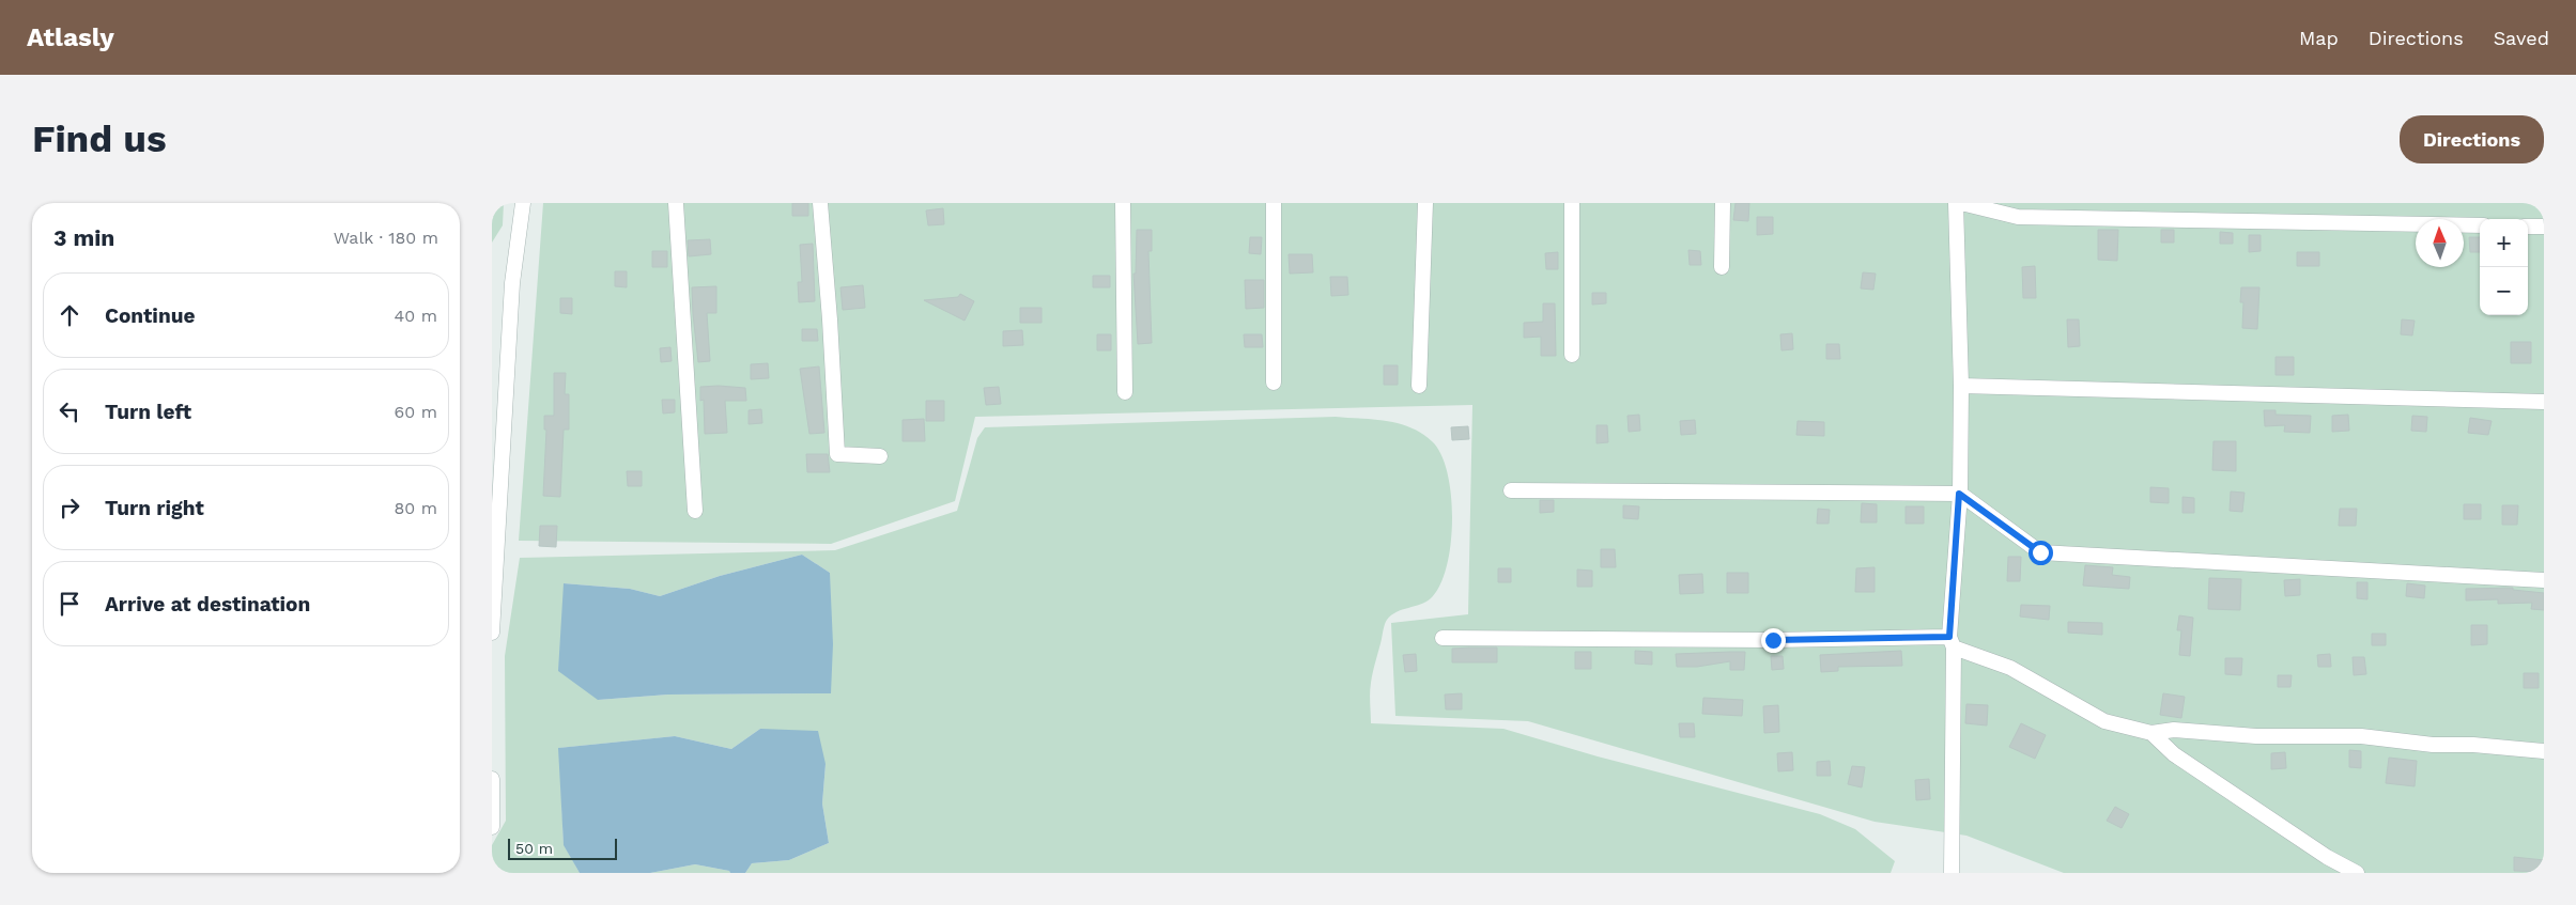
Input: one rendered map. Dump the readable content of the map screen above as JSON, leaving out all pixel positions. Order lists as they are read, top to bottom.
{
  "scale_bar": "50 m",
  "north": "top",
  "page": {
    "header": "Atlasly",
    "nav": ["Map", "Directions", "Saved"],
    "buttons": "Directions",
    "title": "Find us",
    "heading": ["3 min", "Walk · 180 m"],
    "map_buttons": ["+", "−"],
    "list": [
      ["Continue", "40 m"],
      ["Turn left", "60 m"],
      ["Turn right", "80 m"],
      "Arrive at destination"
    ],
    "scale": "50 m"
  }
}
